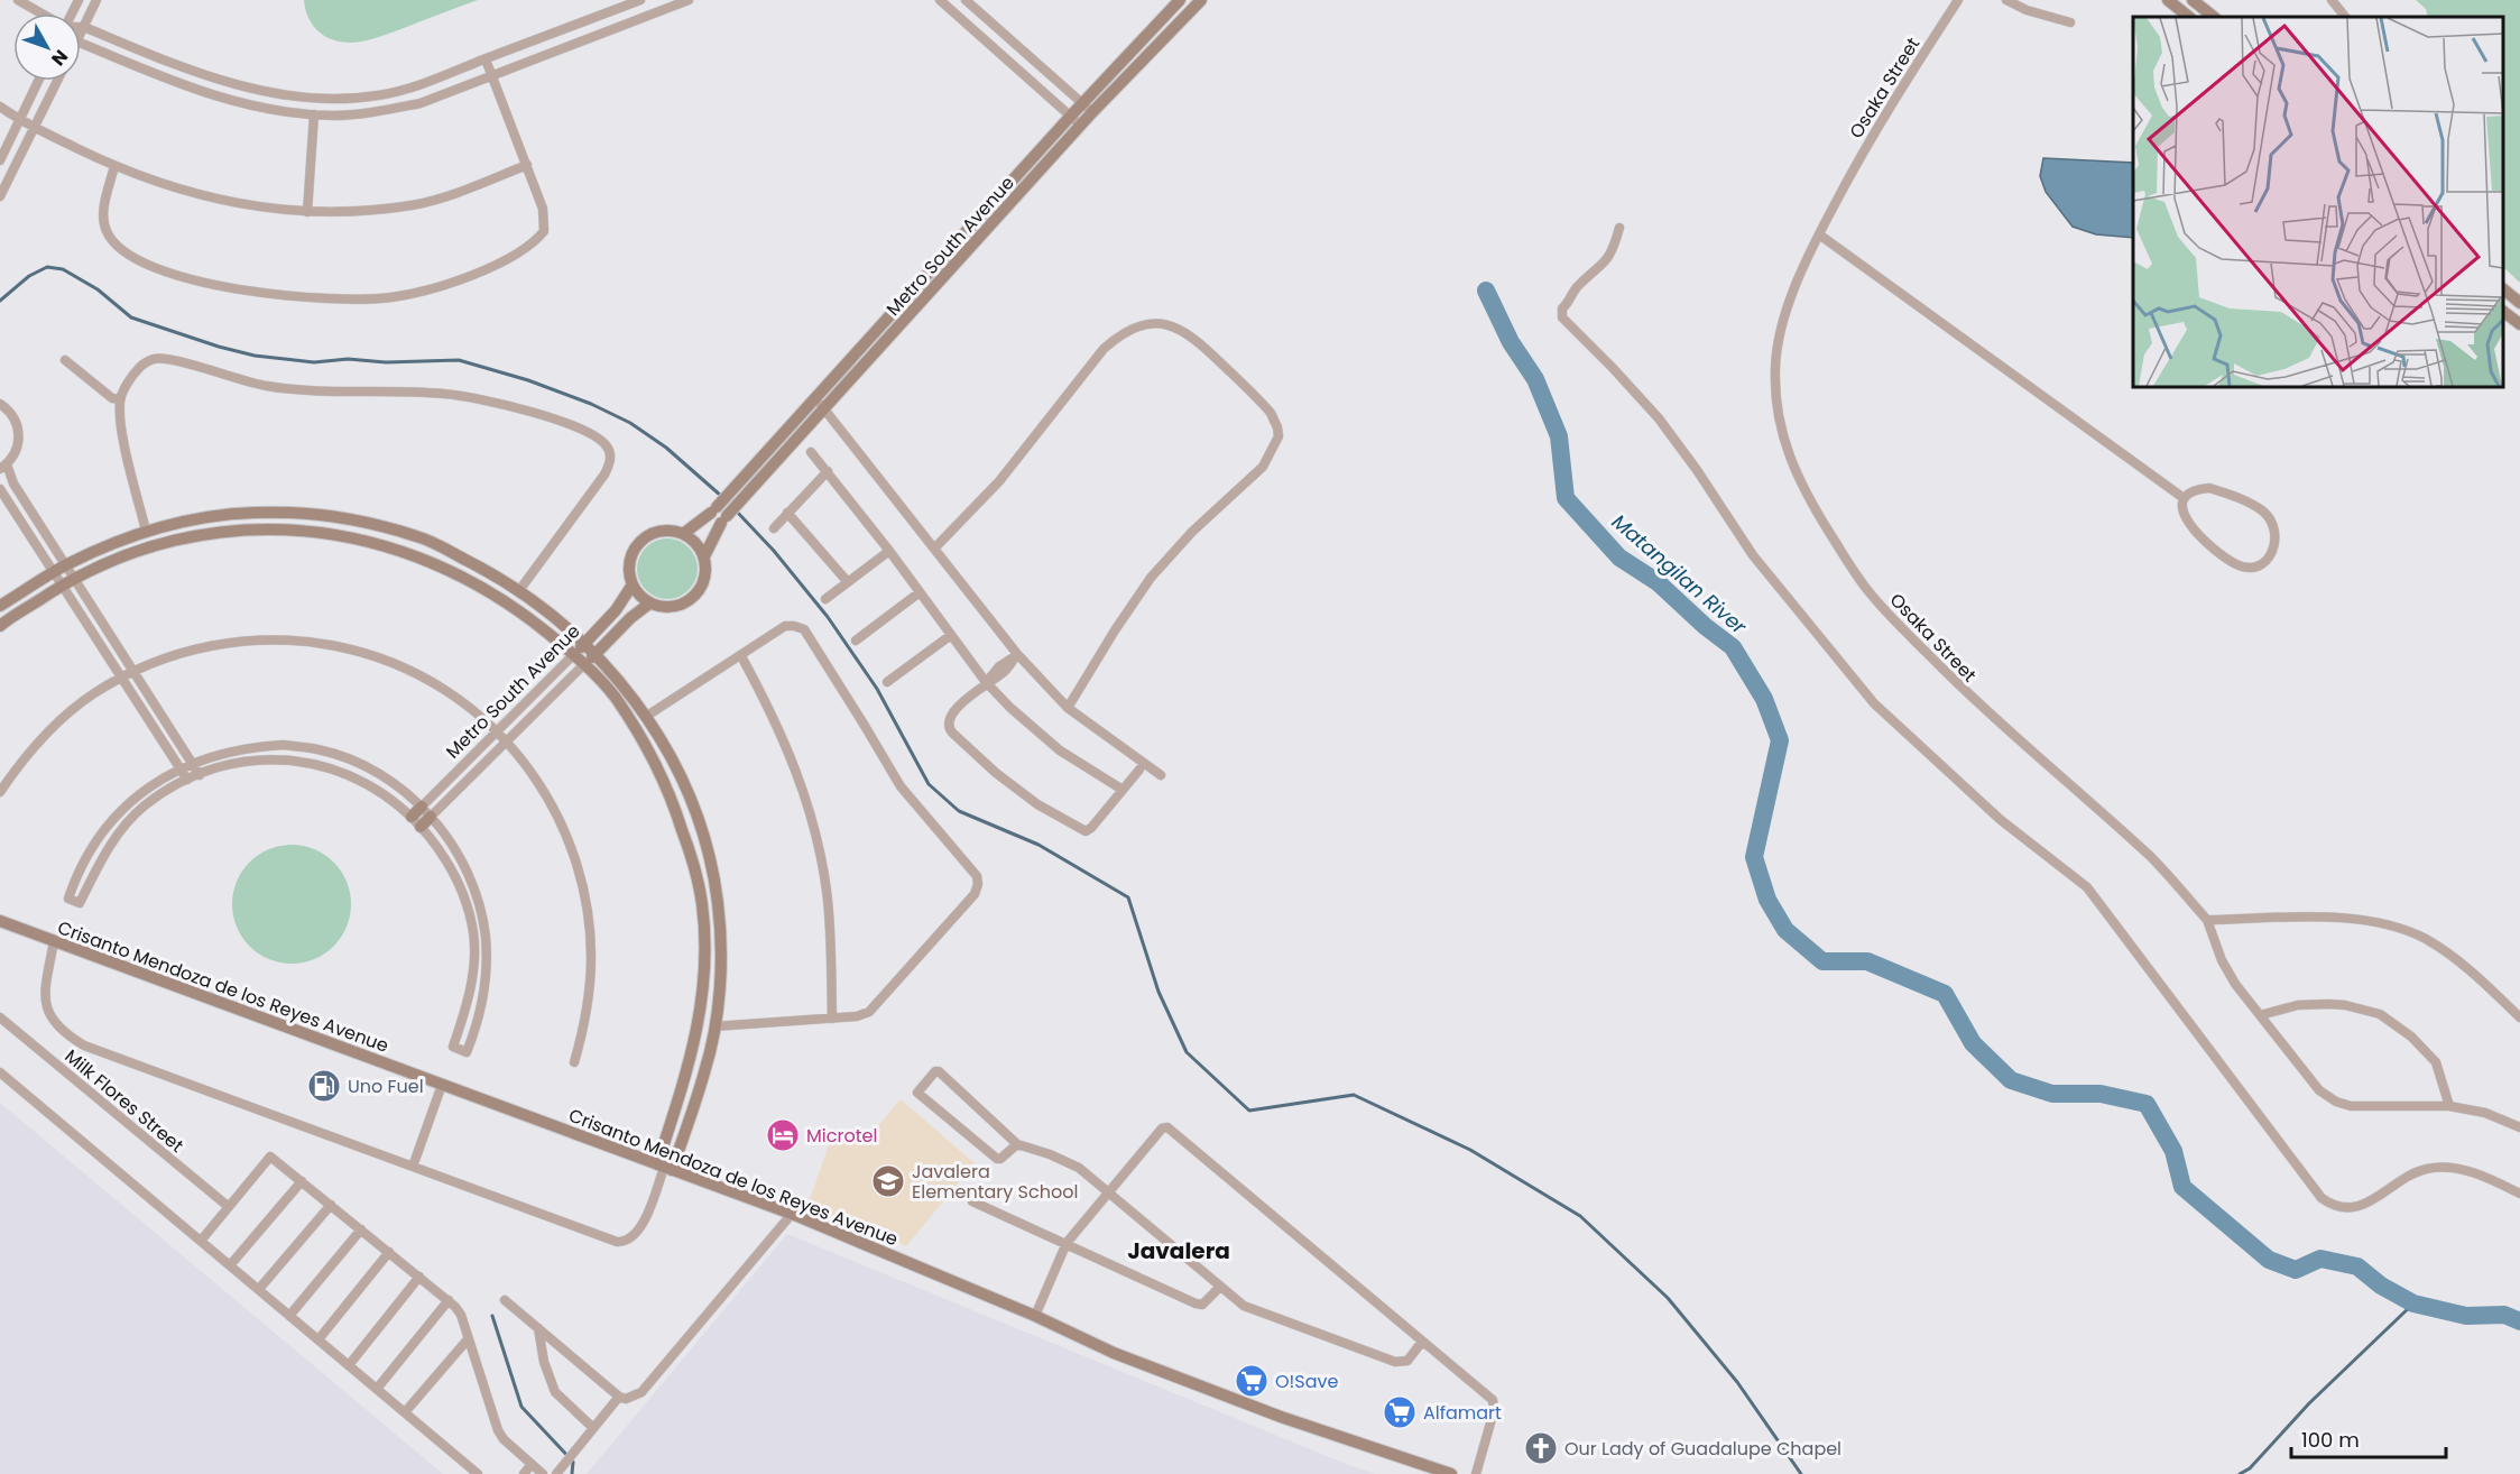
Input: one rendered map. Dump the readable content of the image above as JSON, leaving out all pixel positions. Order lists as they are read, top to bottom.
{
  "streets": {
    "street": [
      "Osaka Street",
      "Metro South Avenue",
      "Crisanto Mendoza de los Reyes Avenue",
      "Milk Flores Street"
    ]
  },
  "districts": ["Javalera"],
  "water": ["Matangilan River"],
  "places": {
    "fuel station": ["Uno Fuel"],
    "hotel": ["Microtel"],
    "school or university": ["Javalera Elementary School"],
    "supermarket": ["O!Save", "Alfamart"],
    "church": ["Our Lady of Guadalupe Chapel"]
  },
  "scale_bar": "100 m",
  "north": "bottom right"
}
